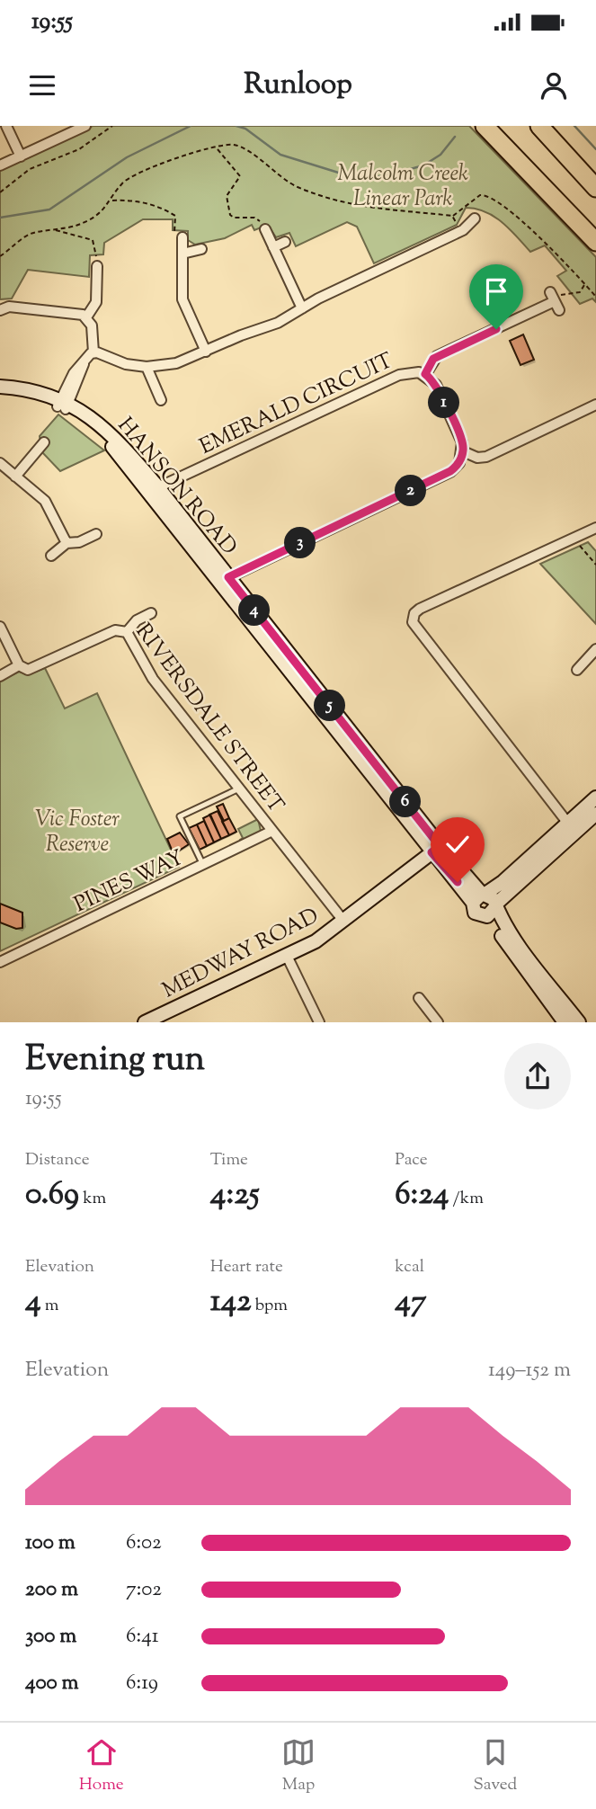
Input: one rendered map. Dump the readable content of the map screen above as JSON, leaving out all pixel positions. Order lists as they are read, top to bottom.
{
  "streets": {
    "street": [
      "EMERALD CIRCUIT",
      "HANSON ROAD",
      "RIVERSDALE STREET",
      "PINES WAY",
      "MEDWAY ROAD"
    ]
  },
  "crossings": [
    ["EMERALD CIRCUIT", "HANSON ROAD"],
    ["HANSON ROAD", "MEDWAY ROAD"],
    ["RIVERSDALE STREET", "PINES WAY"],
    ["RIVERSDALE STREET", "MEDWAY ROAD"]
  ],
  "parks": ["Malcolm Creek Linear Park", "Vic Foster Reserve"],
  "page": {
    "status": "19:55",
    "header": "Runloop",
    "pins": [
      "1",
      "2",
      "3",
      "4",
      "5",
      "6"
    ],
    "heading": ["Evening run", "19:55"],
    "stats": [
      ["Distance", "0.69 km"],
      ["Time", "4:25"],
      ["Pace", "6:24 /km"],
      ["Elevation", "4 m"],
      ["Heart rate", "142 bpm"],
      ["kcal", "47"]
    ],
    "chart": ["Elevation", "149–152 m"],
    "list": [
      {
        "name": "100 m",
        "note": "6:02"
      },
      {
        "name": "200 m",
        "note": "7:02"
      },
      {
        "name": "300 m",
        "note": "6:41"
      },
      {
        "name": "400 m",
        "note": "6:19"
      }
    ],
    "tabs": ["Home", "Map", "Saved"]
  }
}
